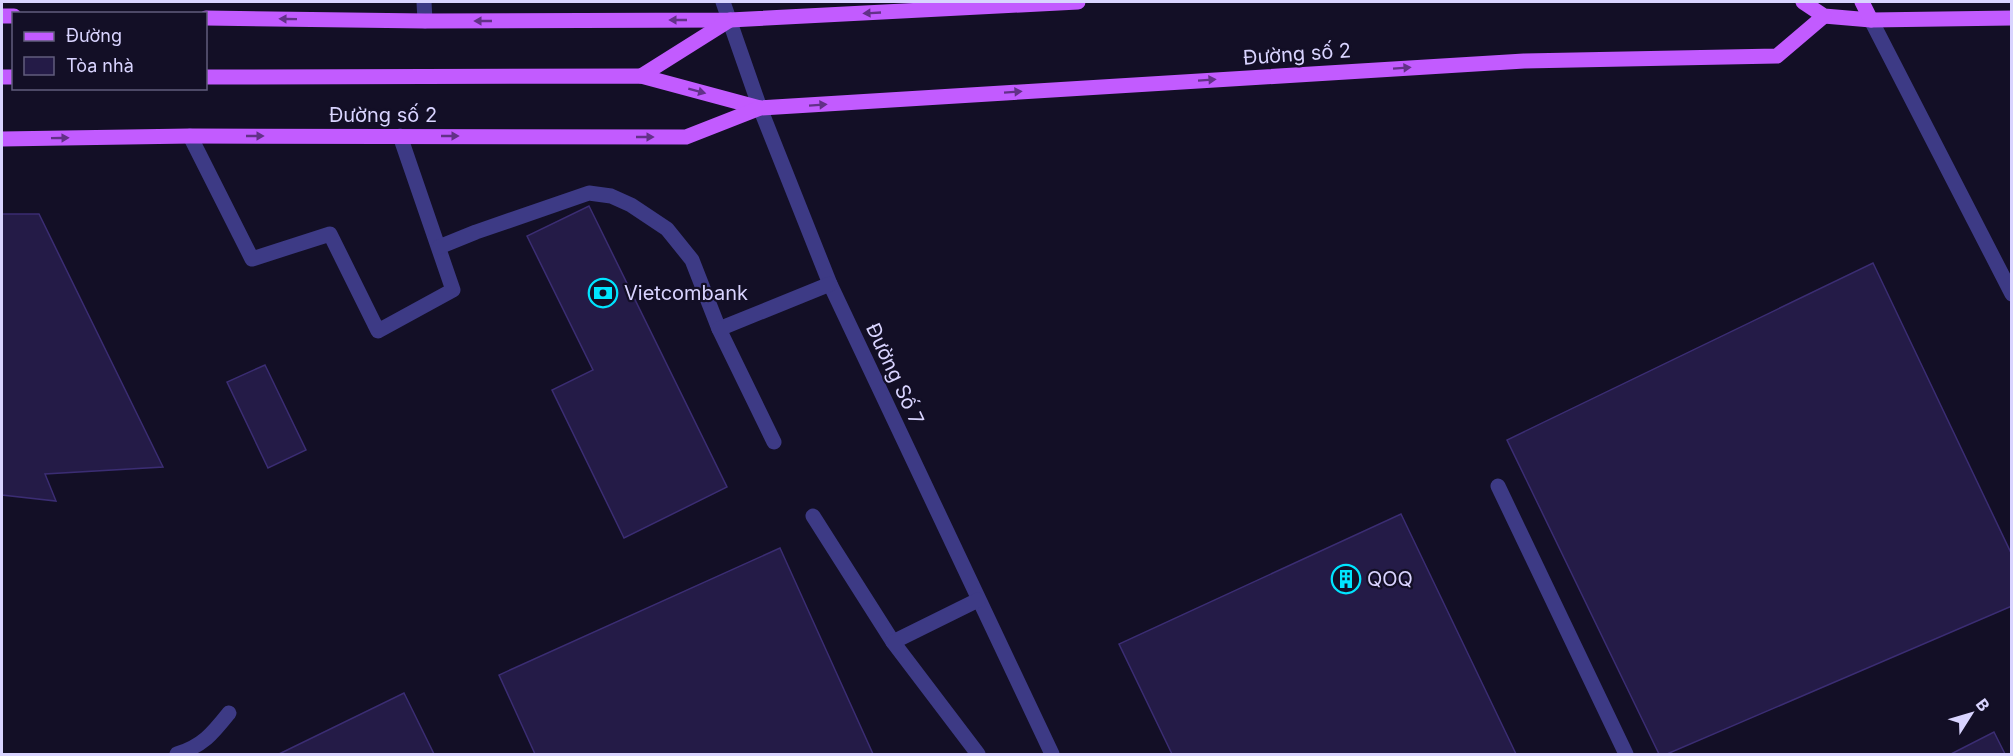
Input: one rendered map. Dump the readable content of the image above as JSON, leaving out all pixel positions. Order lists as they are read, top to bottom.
{
  "streets": {
    "main road": ["Đường số 2"],
    "street": ["Đường Số 7"]
  },
  "crossings": [
    ["Đường số 2", "Đường Số 7"]
  ],
  "places": {
    "bank": ["Vietcombank"],
    "building": ["QOQ"]
  },
  "legend": ["Đường", "Tòa nhà"],
  "north": "top right"
}
